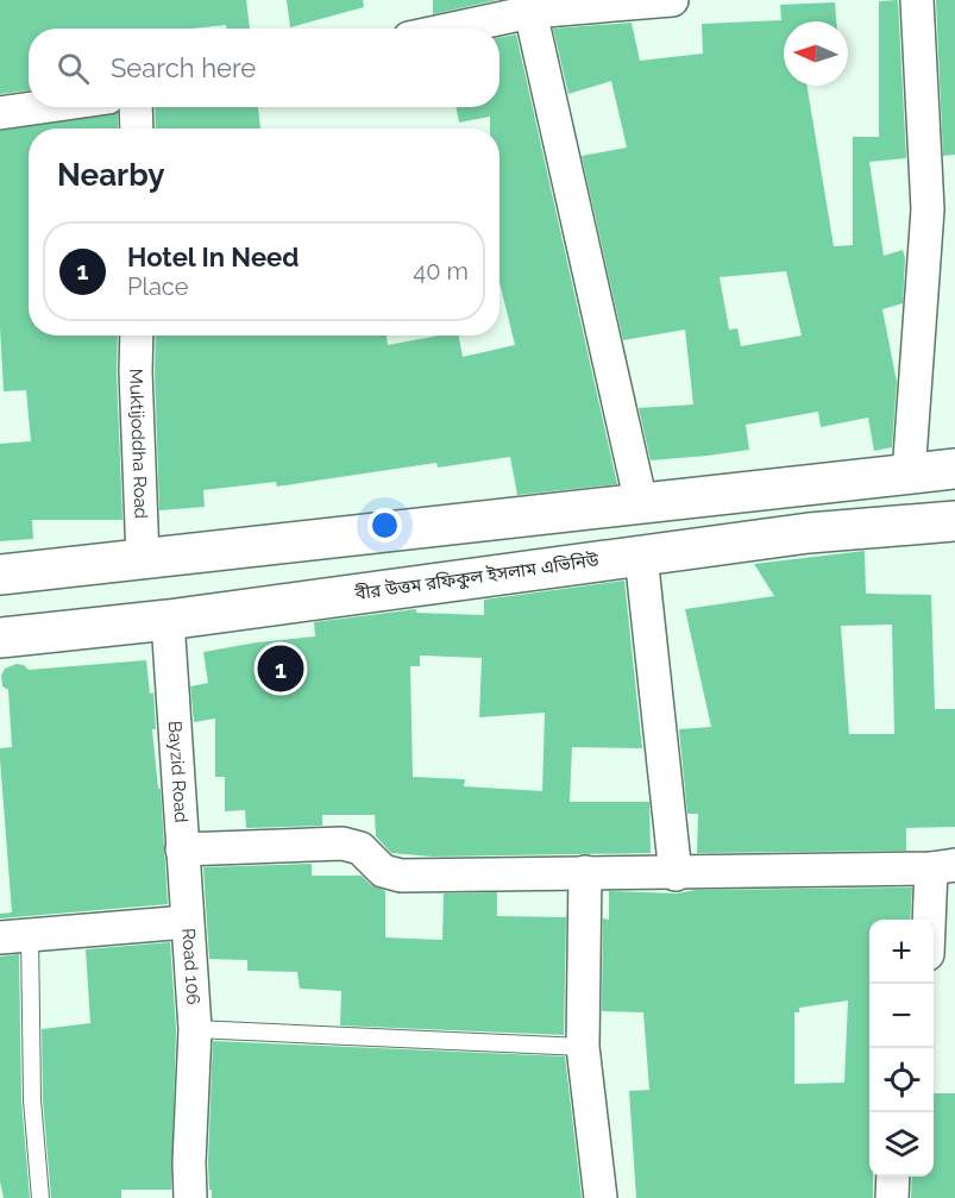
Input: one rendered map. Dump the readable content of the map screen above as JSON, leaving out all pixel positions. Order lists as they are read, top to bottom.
{
  "streets": {
    "main road": ["বীর উত্তম রফিকুল ইসলাম এভিনিউ"],
    "street": ["Muktijoddha Road", "Bayzid Road", "Road 106"]
  },
  "crossings": [
    ["বীর উত্তম রফিকুল ইসলাম এভিনিউ", "Bayzid Road"],
    ["Bayzid Road", "Road 106"]
  ],
  "north": "left",
  "page": {
    "search": "Search here",
    "heading": "Nearby",
    "list": [
      {
        "mark": "1",
        "name": "Hotel In Need",
        "note": "Place",
        "value": "40 m"
      }
    ],
    "pins": "1",
    "map_buttons": ["+", "−"]
  }
}
